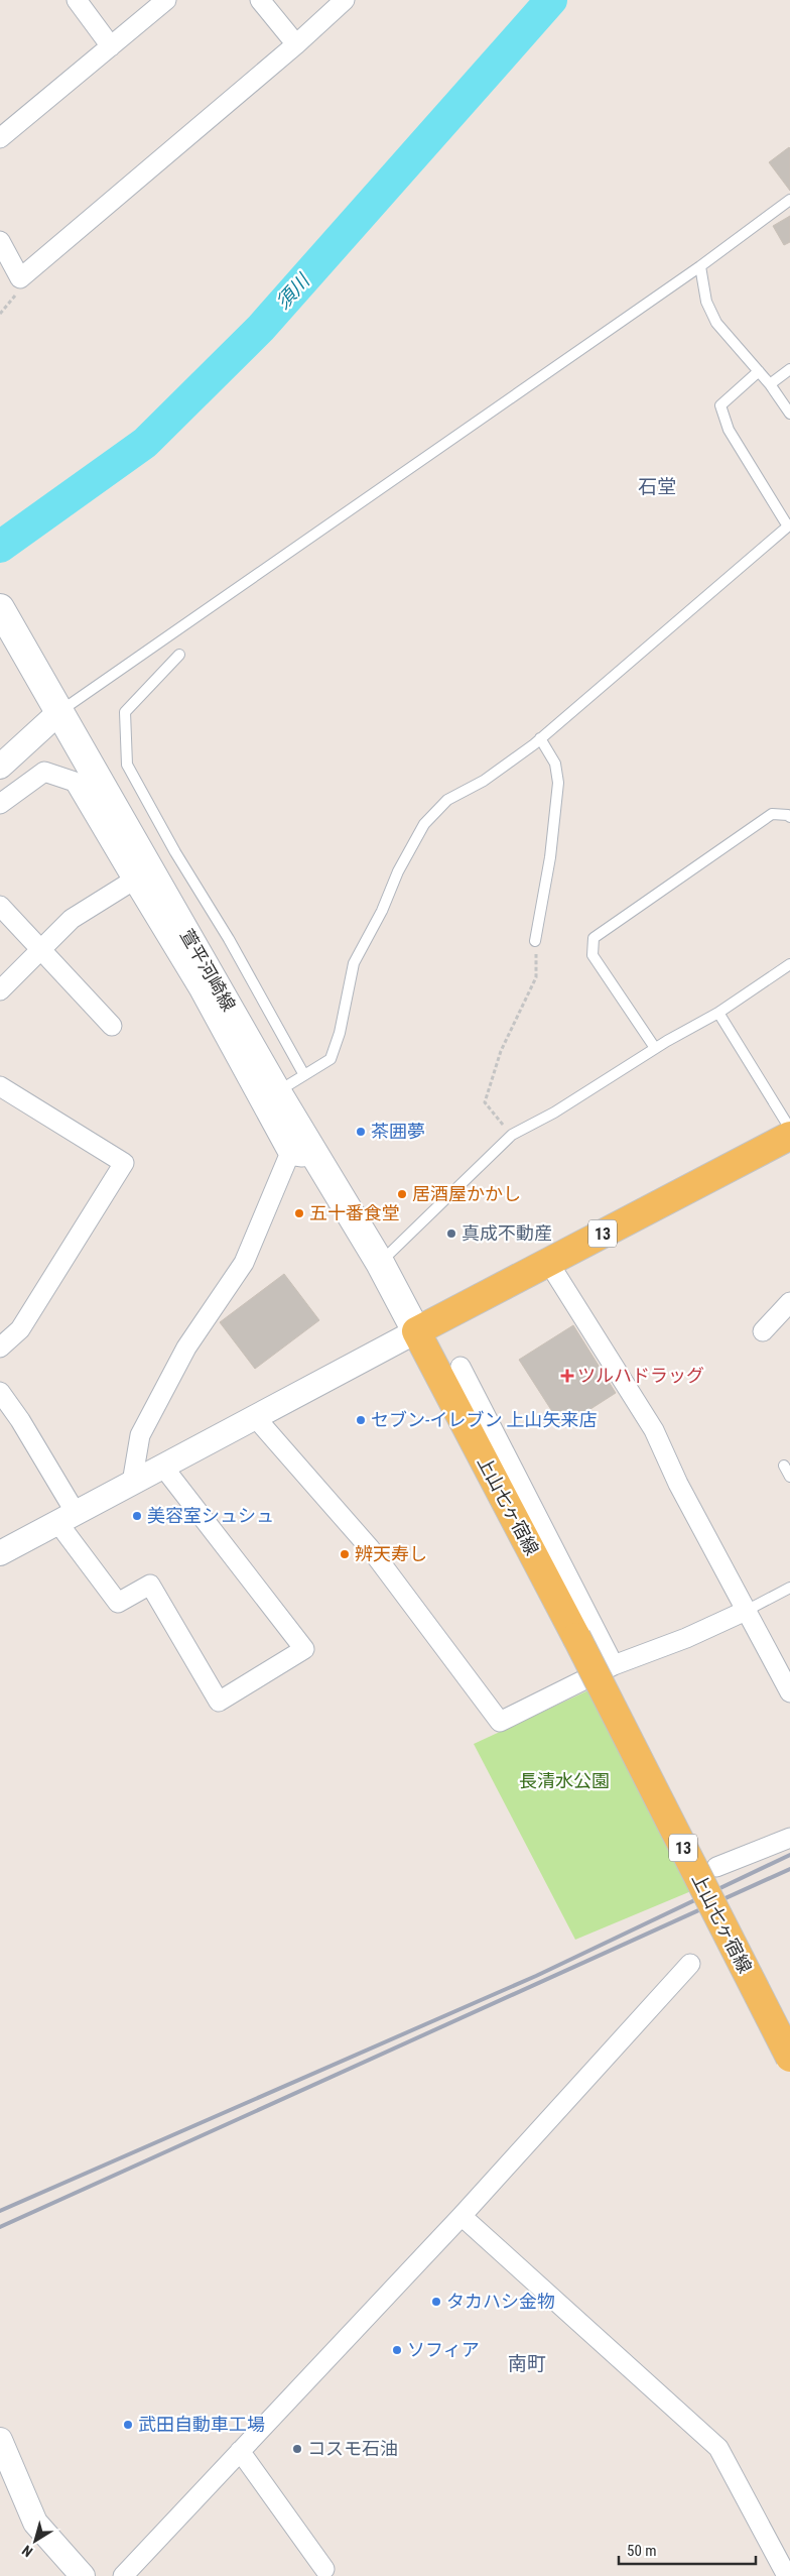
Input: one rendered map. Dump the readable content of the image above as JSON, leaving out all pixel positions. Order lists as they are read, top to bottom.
{
  "streets": {
    "main road": ["萱平河崎線", "13", "上山七ヶ宿線"]
  },
  "crossings": [
    ["萱平河崎線", "13"],
    ["萱平河崎線", "上山七ヶ宿線"],
    ["13", "上山七ヶ宿線"]
  ],
  "districts": ["石堂", "南町"],
  "water": ["須川"],
  "parks": ["長清水公園"],
  "places": {
    "other": [
      "茶囲夢",
      "居酒屋かかし",
      "五十番食堂",
      "真成不動産",
      "セブン-イレブン 上山矢来店",
      "美容室シュシュ",
      "辨天寿し",
      "タカハシ金物",
      "ソフィア",
      "武田自動車工場",
      "コスモ石油"
    ],
    "health": ["ツルハドラッグ"]
  },
  "scale_bar": "50 m",
  "north": "bottom left"
}
